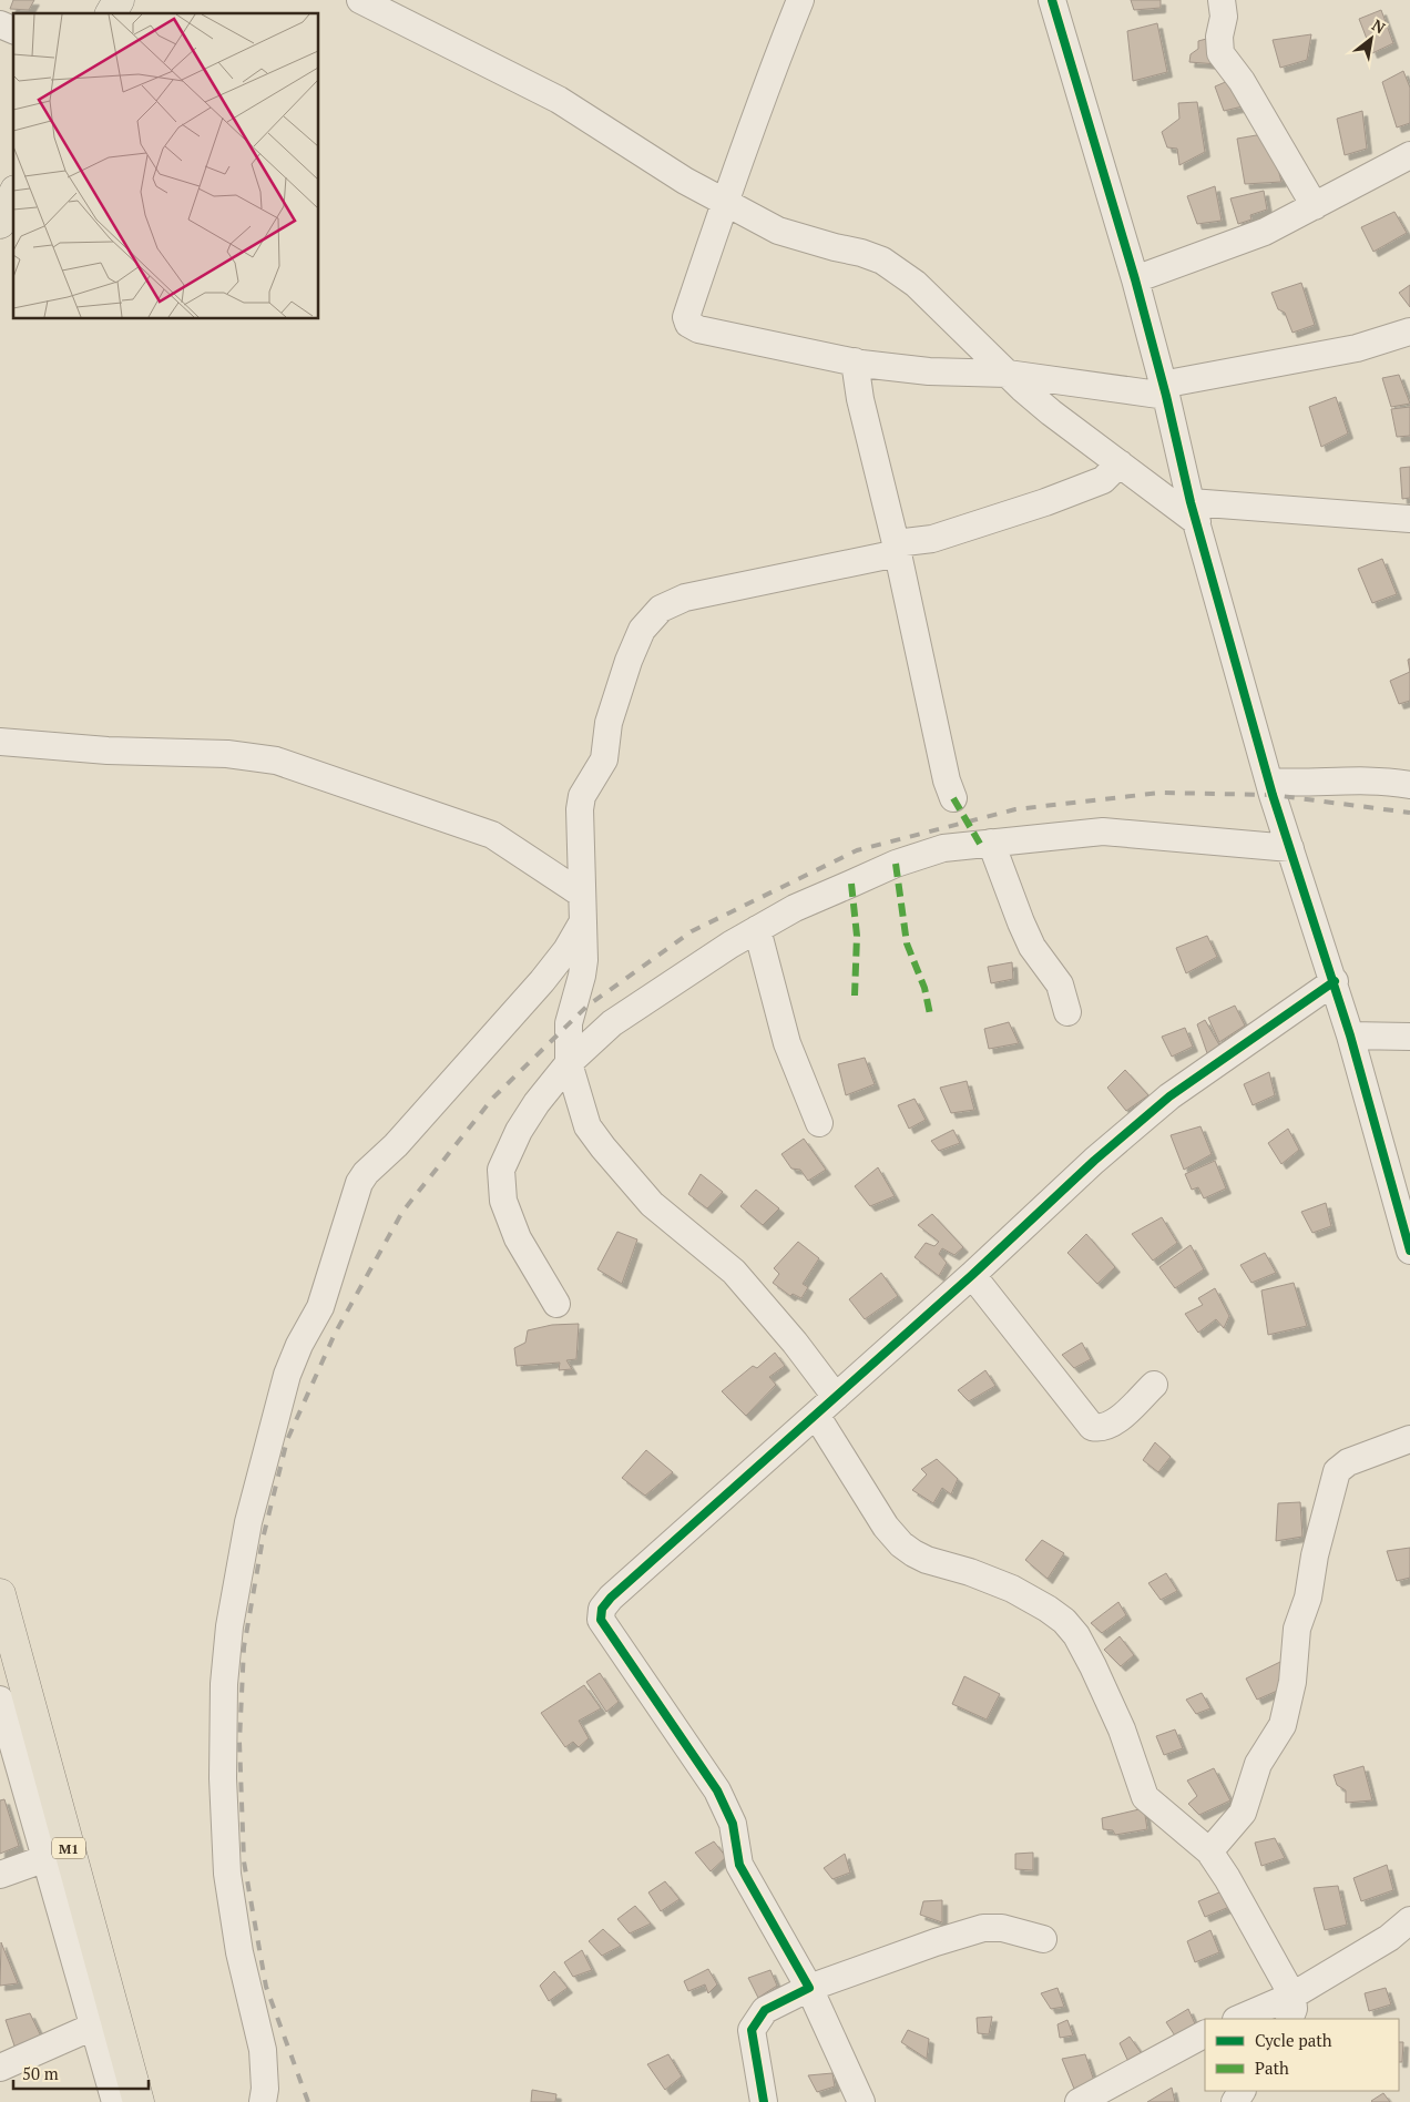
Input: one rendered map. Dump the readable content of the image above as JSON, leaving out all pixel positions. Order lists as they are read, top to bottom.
{
  "streets": {
    "main road": ["M1"]
  },
  "legend": ["Cycle path", "Path"],
  "scale_bar": "50 m",
  "north": "top right"
}
